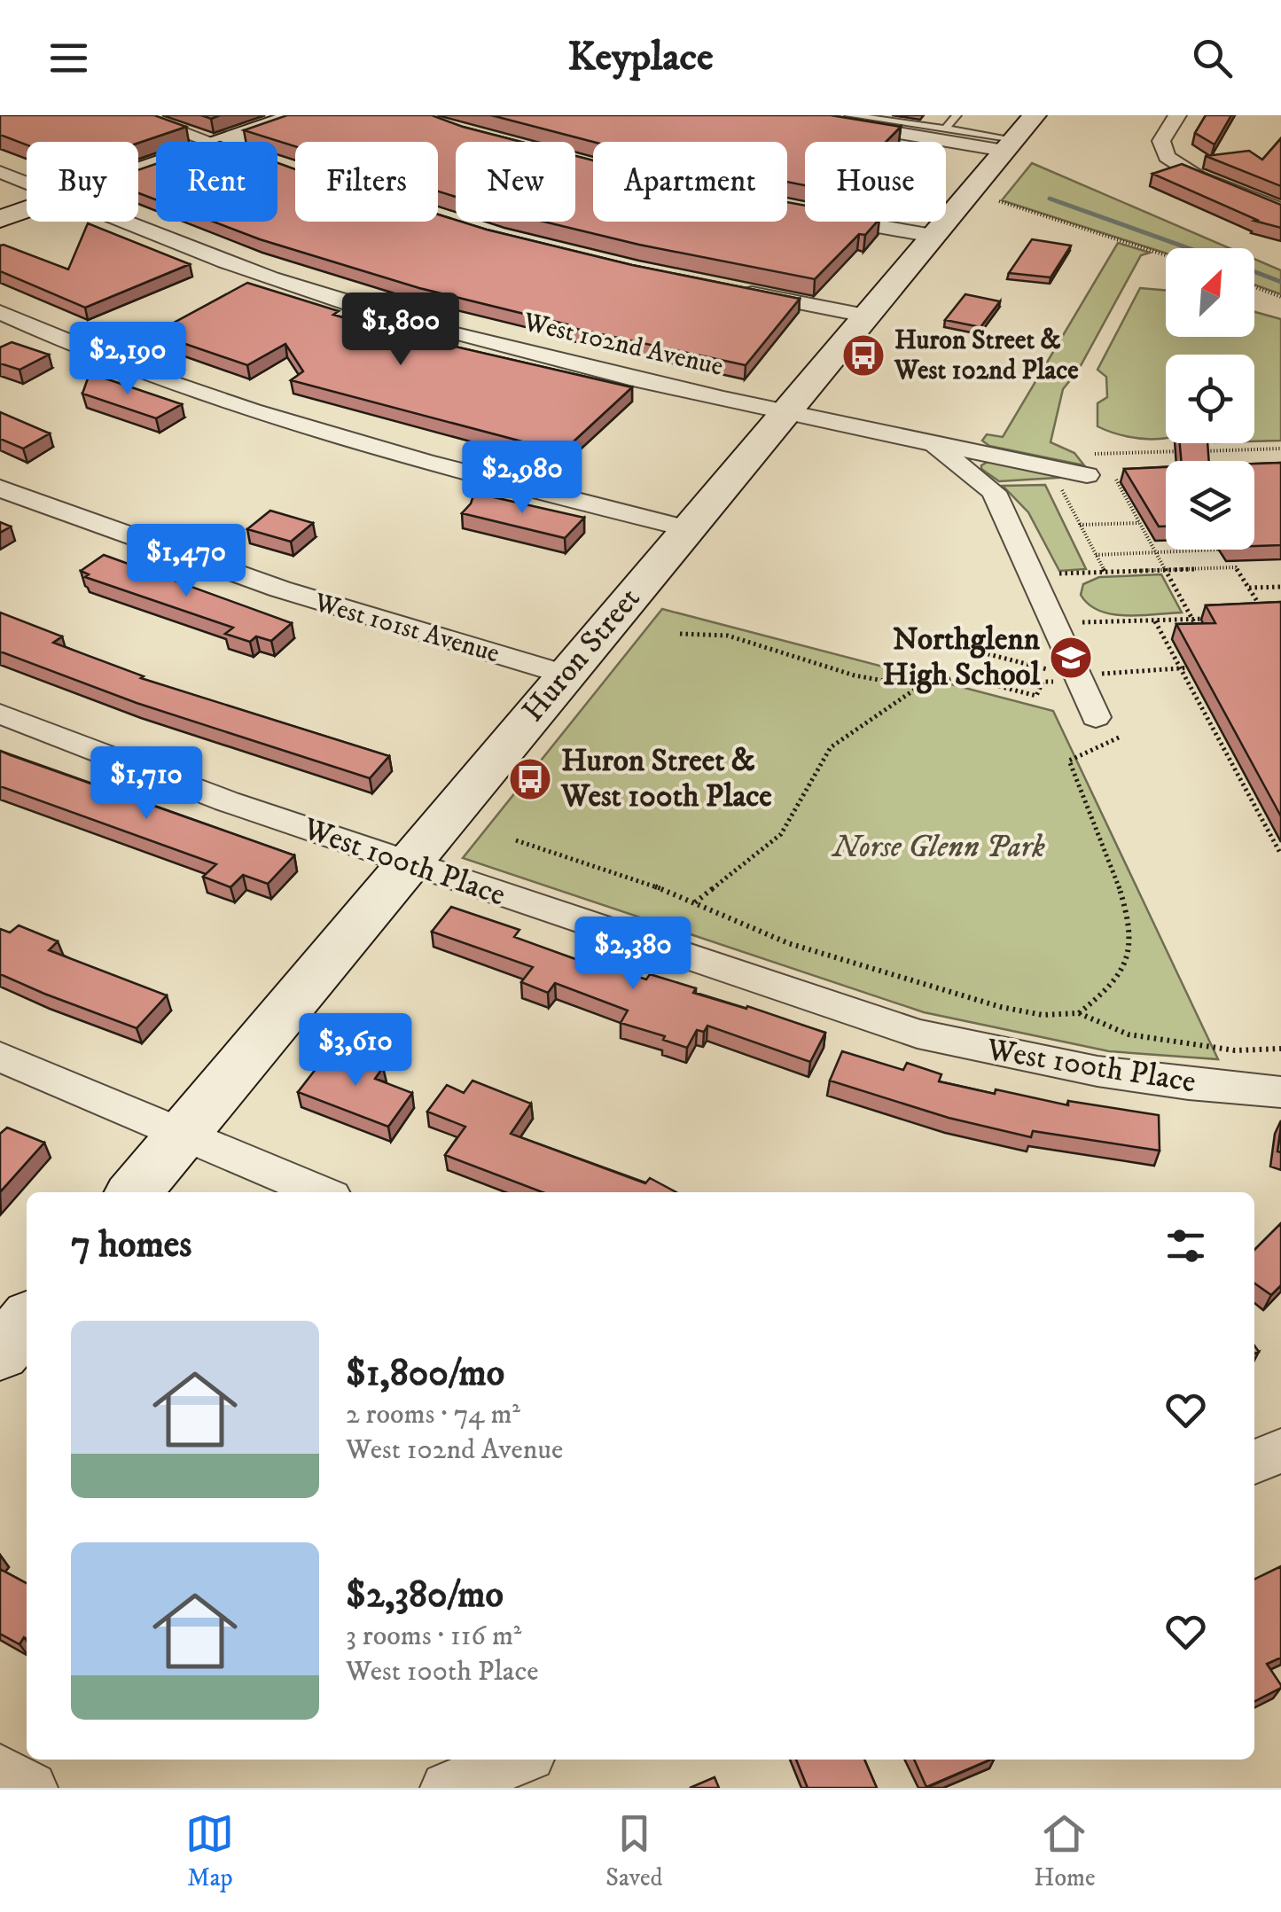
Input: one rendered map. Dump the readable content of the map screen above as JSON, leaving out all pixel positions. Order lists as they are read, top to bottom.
{
  "streets": {
    "main road": ["Huron Street"],
    "street": ["West 102nd Avenue", "West 101st Avenue", "West 100th Place"]
  },
  "crossings": [
    ["West 102nd Avenue", "Huron Street"],
    ["West 101st Avenue", "Huron Street"],
    ["Huron Street", "West 100th Place"]
  ],
  "parks": ["Norse Glenn Park"],
  "places": {
    "bus stop": ["Huron Street & West 102nd Place", "Huron Street & West 100th Place"],
    "school or university": ["Northglenn High School"]
  },
  "north": "top right",
  "page": {
    "header": "Keyplace",
    "chip": [
      "Buy",
      "Rent",
      "Filters",
      "New",
      "Apartment",
      "House"
    ],
    "price": [
      "$1,800",
      "$2,190",
      "$2,980",
      "$1,470",
      "$1,710",
      "$2,380",
      "$3,610"
    ],
    "heading": "7 homes",
    "list": [
      {
        "name": "$1,800/mo",
        "note": "2 rooms · 74 m² · West 102nd Avenue"
      },
      {
        "name": "$2,380/mo",
        "note": "3 rooms · 116 m² · West 100th Place"
      }
    ],
    "tabs": ["Map", "Saved", "Home"]
  }
}
